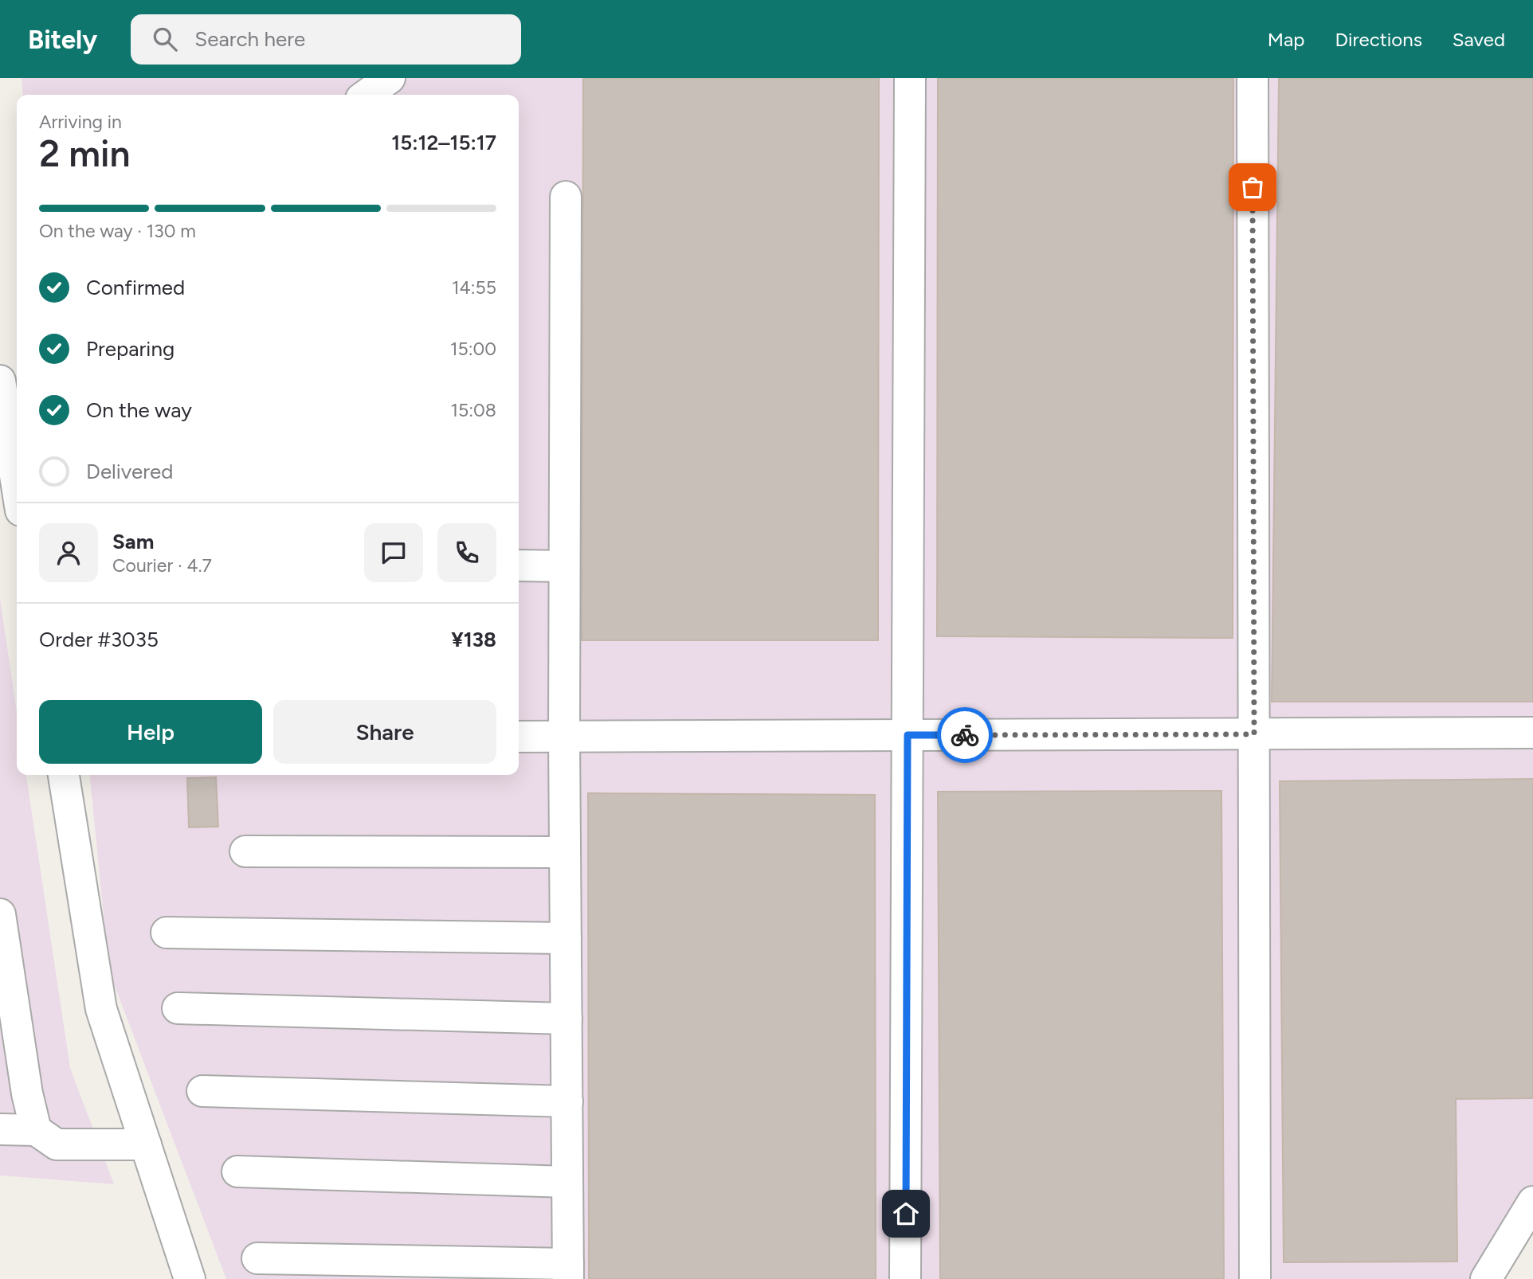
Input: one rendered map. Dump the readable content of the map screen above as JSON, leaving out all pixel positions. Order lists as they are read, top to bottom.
{
  "page": {
    "header": "Bitely",
    "search": "Search here",
    "nav": ["Map", "Directions", "Saved"],
    "heading": ["2 min", "Arriving in", "15:12–15:17"],
    "panel": [
      "Sam",
      "Courier · 4.7",
      "Order #3035",
      "¥138"
    ],
    "bar": "On the way · 130 m",
    "list": [
      ["Confirmed", "14:55"],
      ["Preparing", "15:00"],
      ["On the way", "15:08"],
      "Delivered"
    ],
    "buttons": ["Help", "Share"]
  }
}
